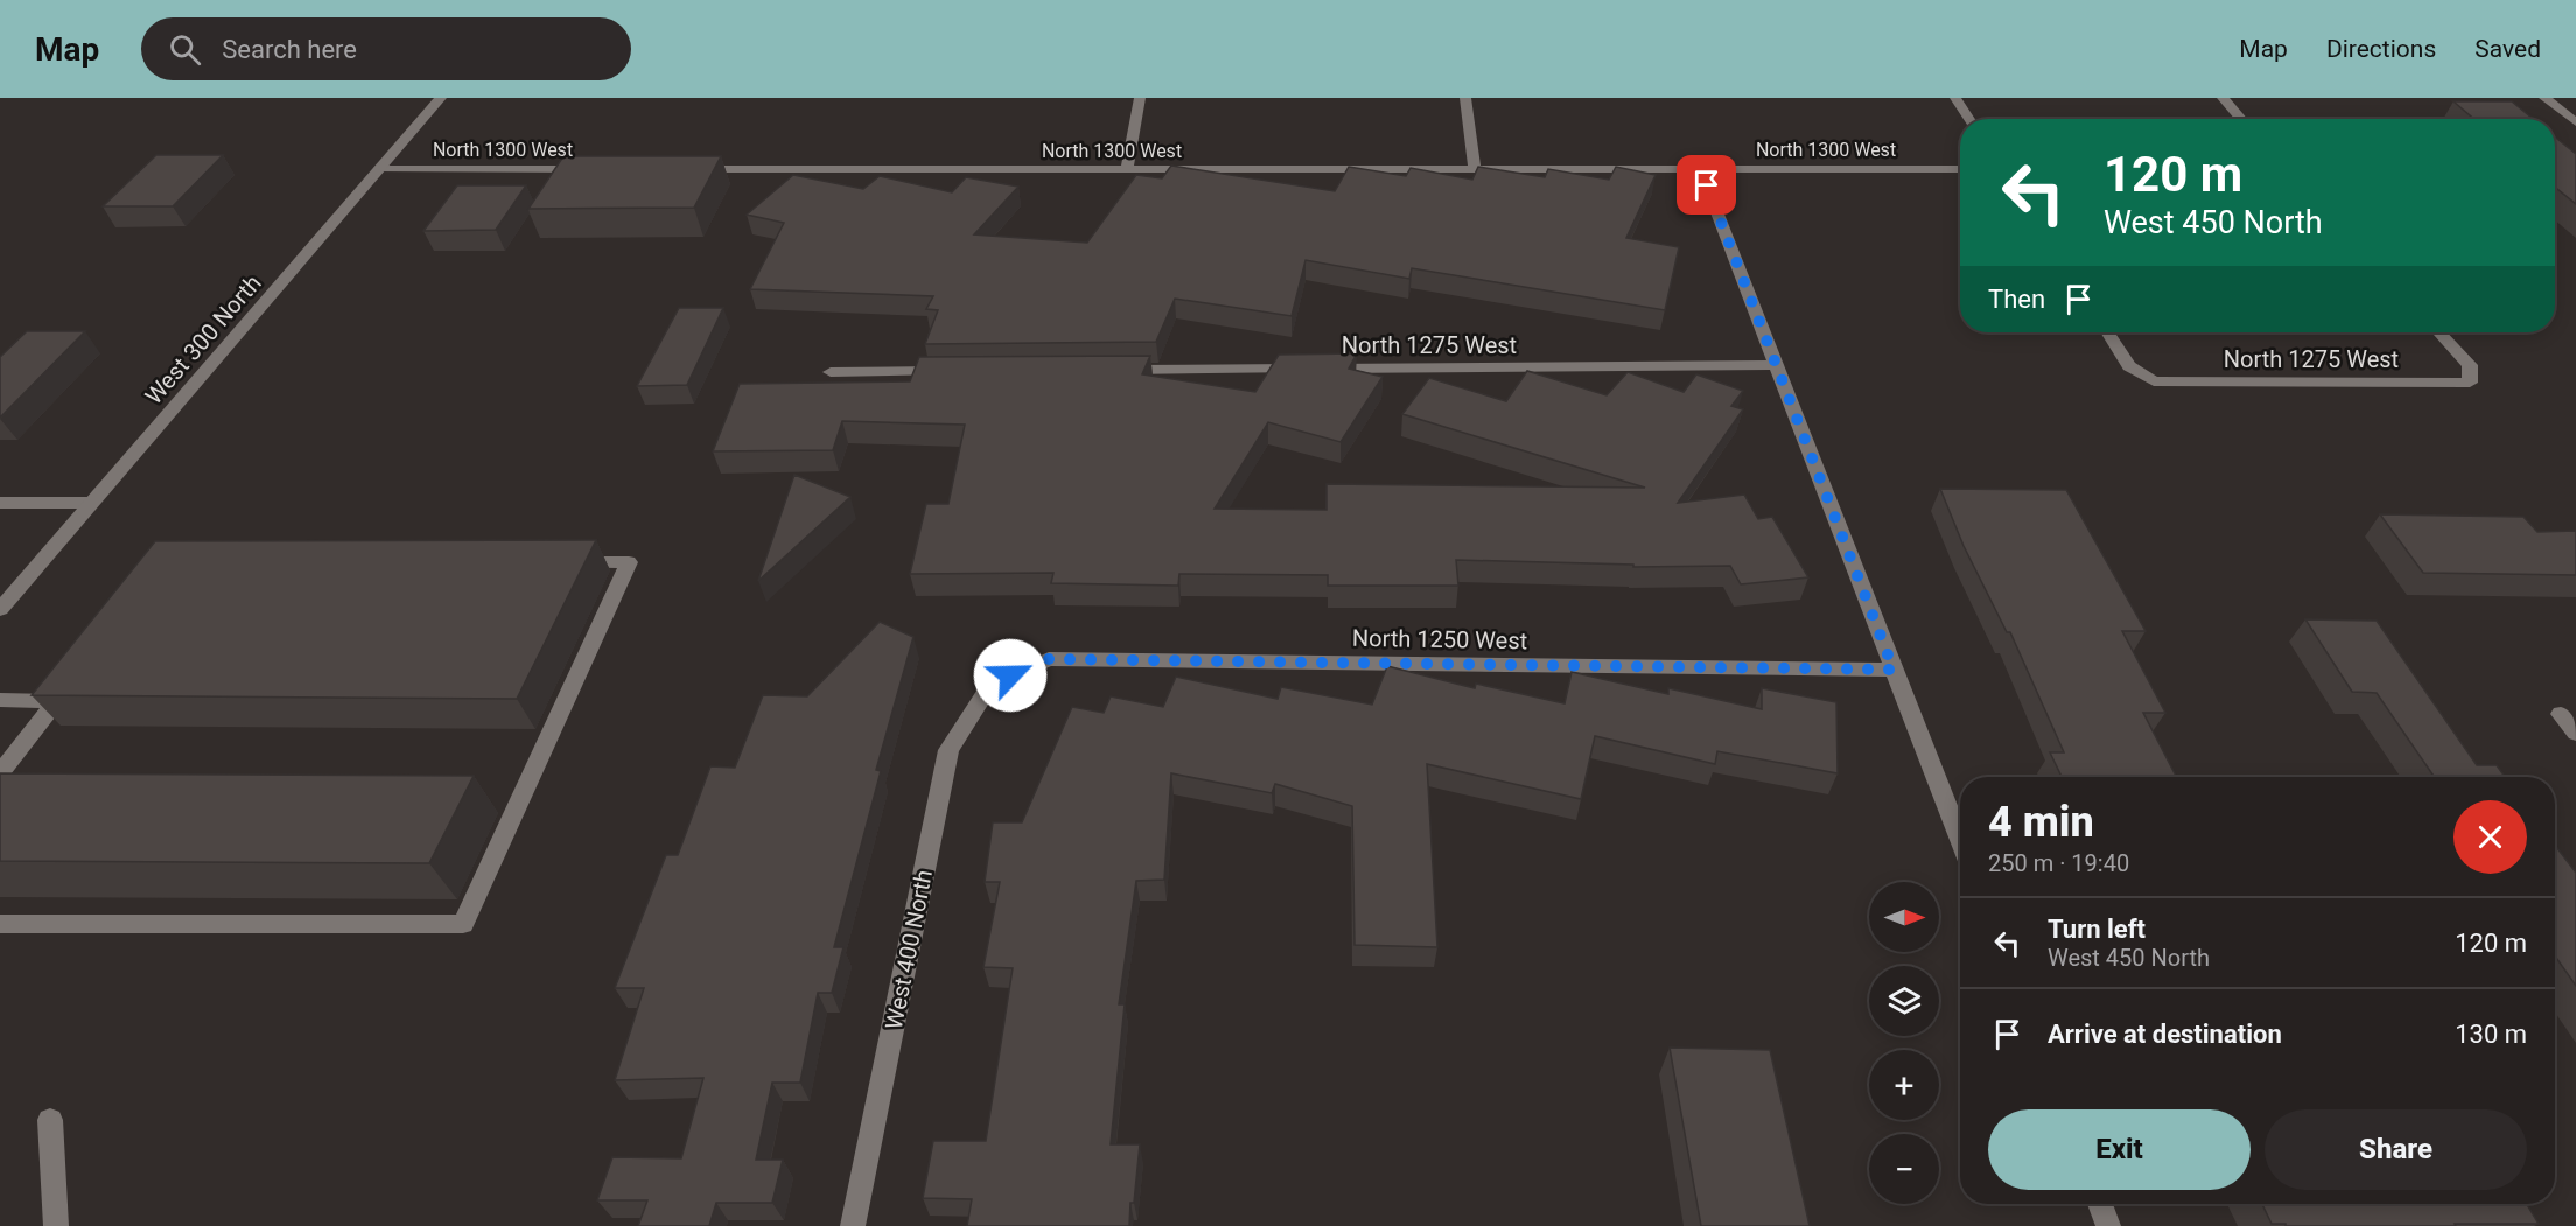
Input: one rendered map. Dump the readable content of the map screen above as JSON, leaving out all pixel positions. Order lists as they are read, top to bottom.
{
  "streets": {
    "street": [
      "North 1300 West",
      "West 300 North",
      "North 1275 West",
      "North 1250 West",
      "West 400 North"
    ]
  },
  "crossings": [
    ["North 1300 West", "West 300 North"],
    ["North 1250 West", "West 400 North"]
  ],
  "north": "right",
  "page": {
    "header": "Map",
    "search": "Search here",
    "nav": ["Map", "Directions", "Saved"],
    "turn": ["120 m", "West 450 North"],
    "then": "Then",
    "heading": ["4 min", "250 m · 19:40"],
    "map_buttons": ["+", "−"],
    "list": [
      {
        "name": "Turn left",
        "note": "West 450 North",
        "value": "120 m"
      },
      {
        "name": "Arrive at destination",
        "value": "130 m"
      }
    ],
    "buttons": ["Exit", "Share"]
  }
}
